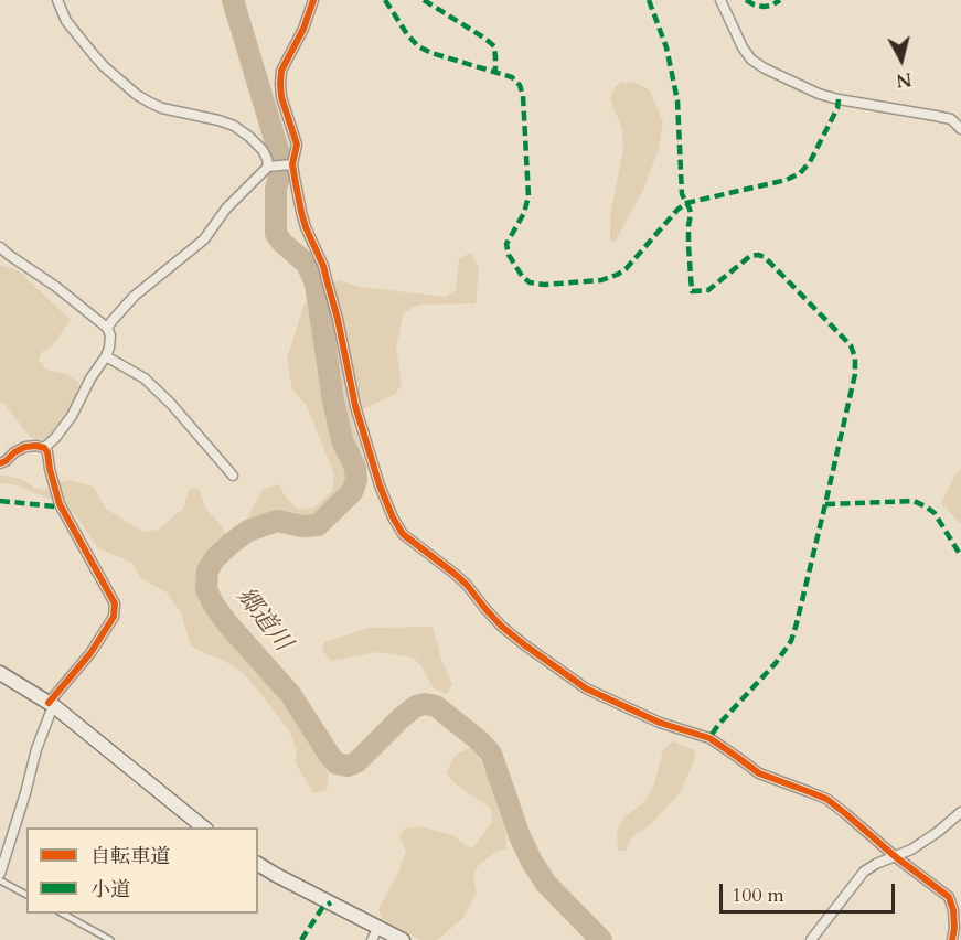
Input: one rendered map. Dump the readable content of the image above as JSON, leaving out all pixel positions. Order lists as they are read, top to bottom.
{
  "water": ["郷道川"],
  "legend": ["自転車道", "小道"],
  "scale_bar": "100 m",
  "north": "bottom"
}
